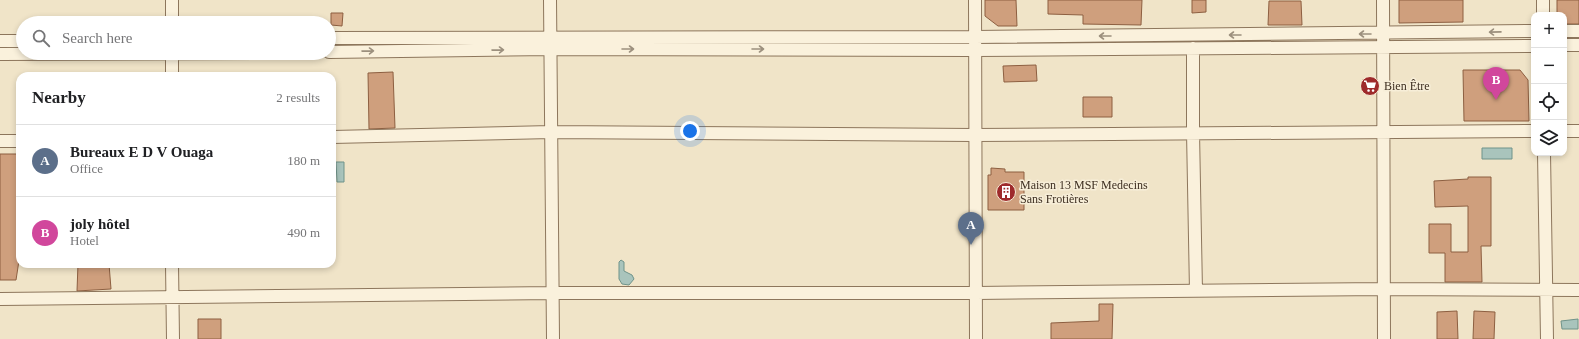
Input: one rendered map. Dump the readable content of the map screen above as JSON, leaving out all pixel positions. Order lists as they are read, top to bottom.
{
  "places": {
    "supermarket": ["Bien Être"],
    "building": ["Maison 13 MSF Medecins Sans Frotières"]
  },
  "page": {
    "map_buttons": ["+", "−"],
    "search": "Search here",
    "pins": ["B", "A"],
    "heading": ["Nearby", "2 results"],
    "list": [
      {
        "mark": "A",
        "name": "Bureaux E D V Ouaga",
        "note": "Office",
        "value": "180 m"
      },
      {
        "mark": "B",
        "name": "joly hôtel",
        "note": "Hotel",
        "value": "490 m"
      }
    ]
  }
}
